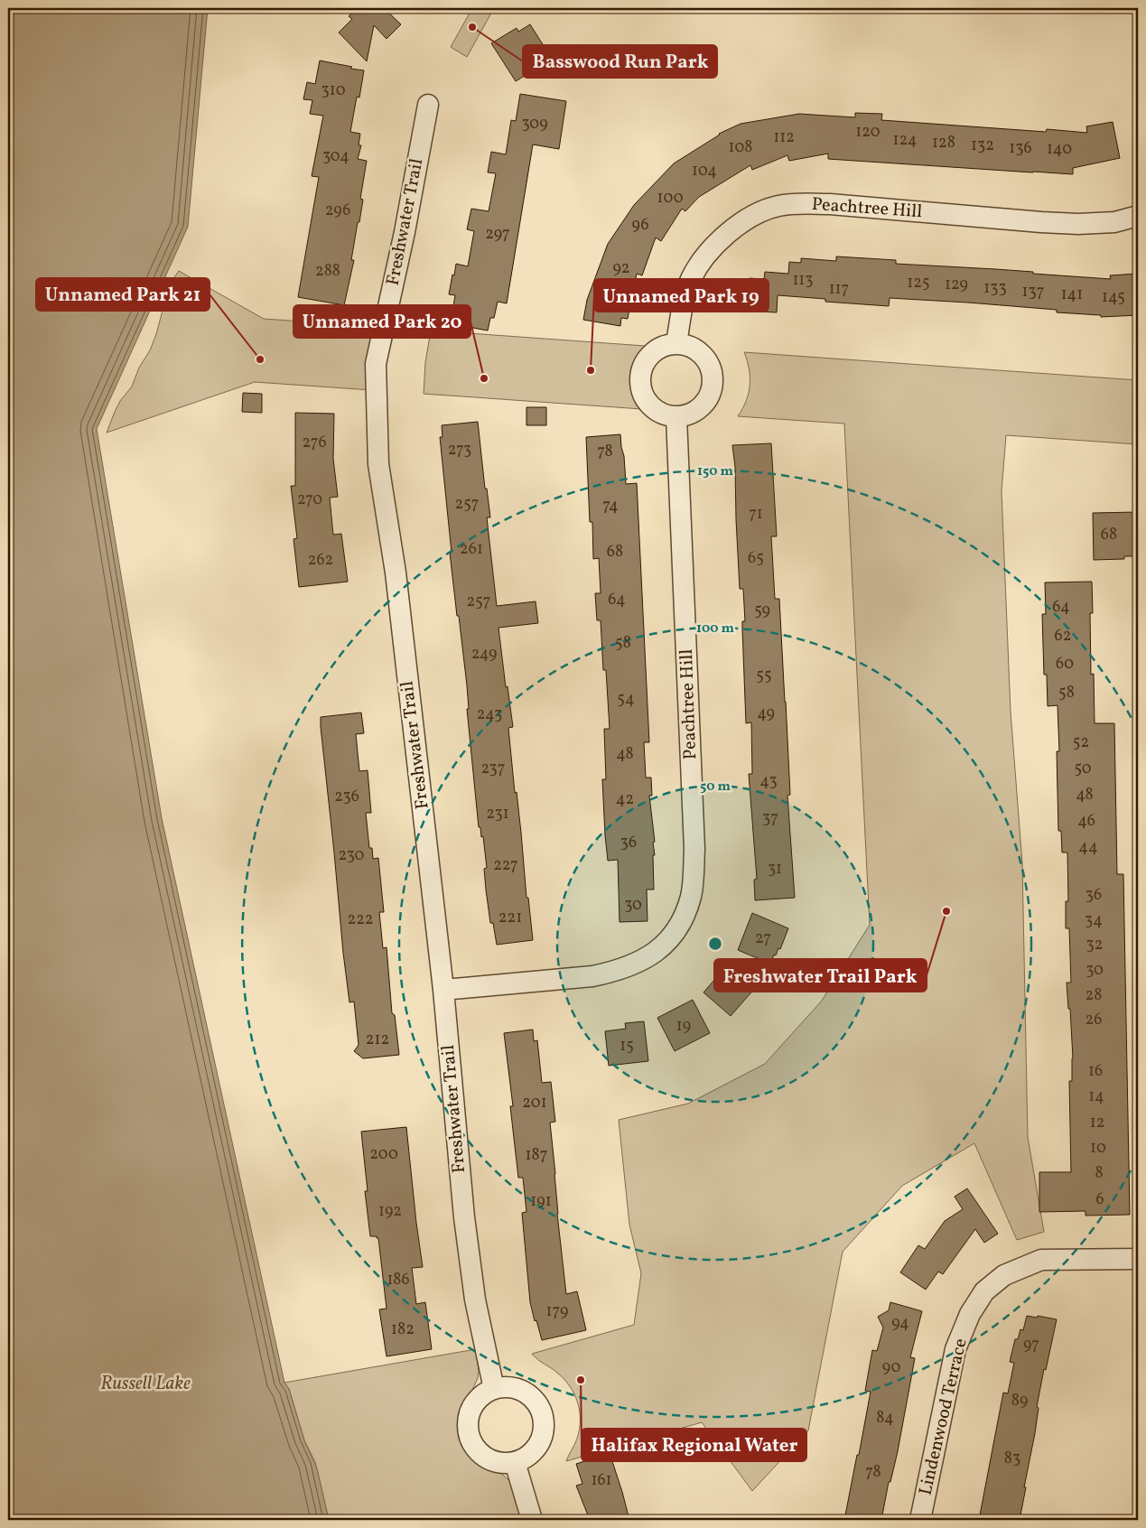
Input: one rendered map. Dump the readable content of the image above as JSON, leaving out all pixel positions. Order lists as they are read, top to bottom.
{
  "streets": {
    "street": ["Peachtree Hill", "Freshwater Trail", "Lindenwood Terrace"]
  },
  "crossings": [
    ["Peachtree Hill", "Freshwater Trail"]
  ],
  "water": ["Russell Lake"],
  "places": [
    "Basswood Run Park",
    "Unnamed Park 21",
    "Unnamed Park 19",
    "Unnamed Park 20",
    "Freshwater Trail Park",
    "Halifax Regional Water"
  ],
  "house_numbers": [
    "310",
    "309",
    "120",
    "112",
    "124",
    "128",
    "132",
    "108",
    "136",
    "140",
    "304",
    "104",
    "100",
    "296",
    "96",
    "297",
    "92",
    "288",
    "113",
    "125",
    "129",
    "133",
    "117",
    "137",
    "141",
    "145",
    "276",
    "273",
    "78",
    "270",
    "257",
    "74",
    "71",
    "68",
    "261",
    "68",
    "65",
    "262",
    "64",
    "257",
    "64",
    "59",
    "62",
    "58",
    "249",
    "60",
    "55",
    "58",
    "54",
    "49",
    "243",
    "52",
    "48",
    "237",
    "50",
    "43",
    "48",
    "236",
    "42",
    "231",
    "37",
    "46",
    "36",
    "44",
    "230",
    "227",
    "31",
    "36",
    "30",
    "221",
    "222",
    "34",
    "27",
    "32",
    "30",
    "28",
    "26",
    "19",
    "212",
    "15",
    "16",
    "14",
    "201",
    "12",
    "10",
    "200",
    "187",
    "8",
    "6",
    "191",
    "192",
    "186",
    "179",
    "94",
    "182",
    "97",
    "90",
    "89",
    "84",
    "83",
    "78",
    "161"
  ],
  "rings": ["150 m", "100 m", "50 m"]
}
